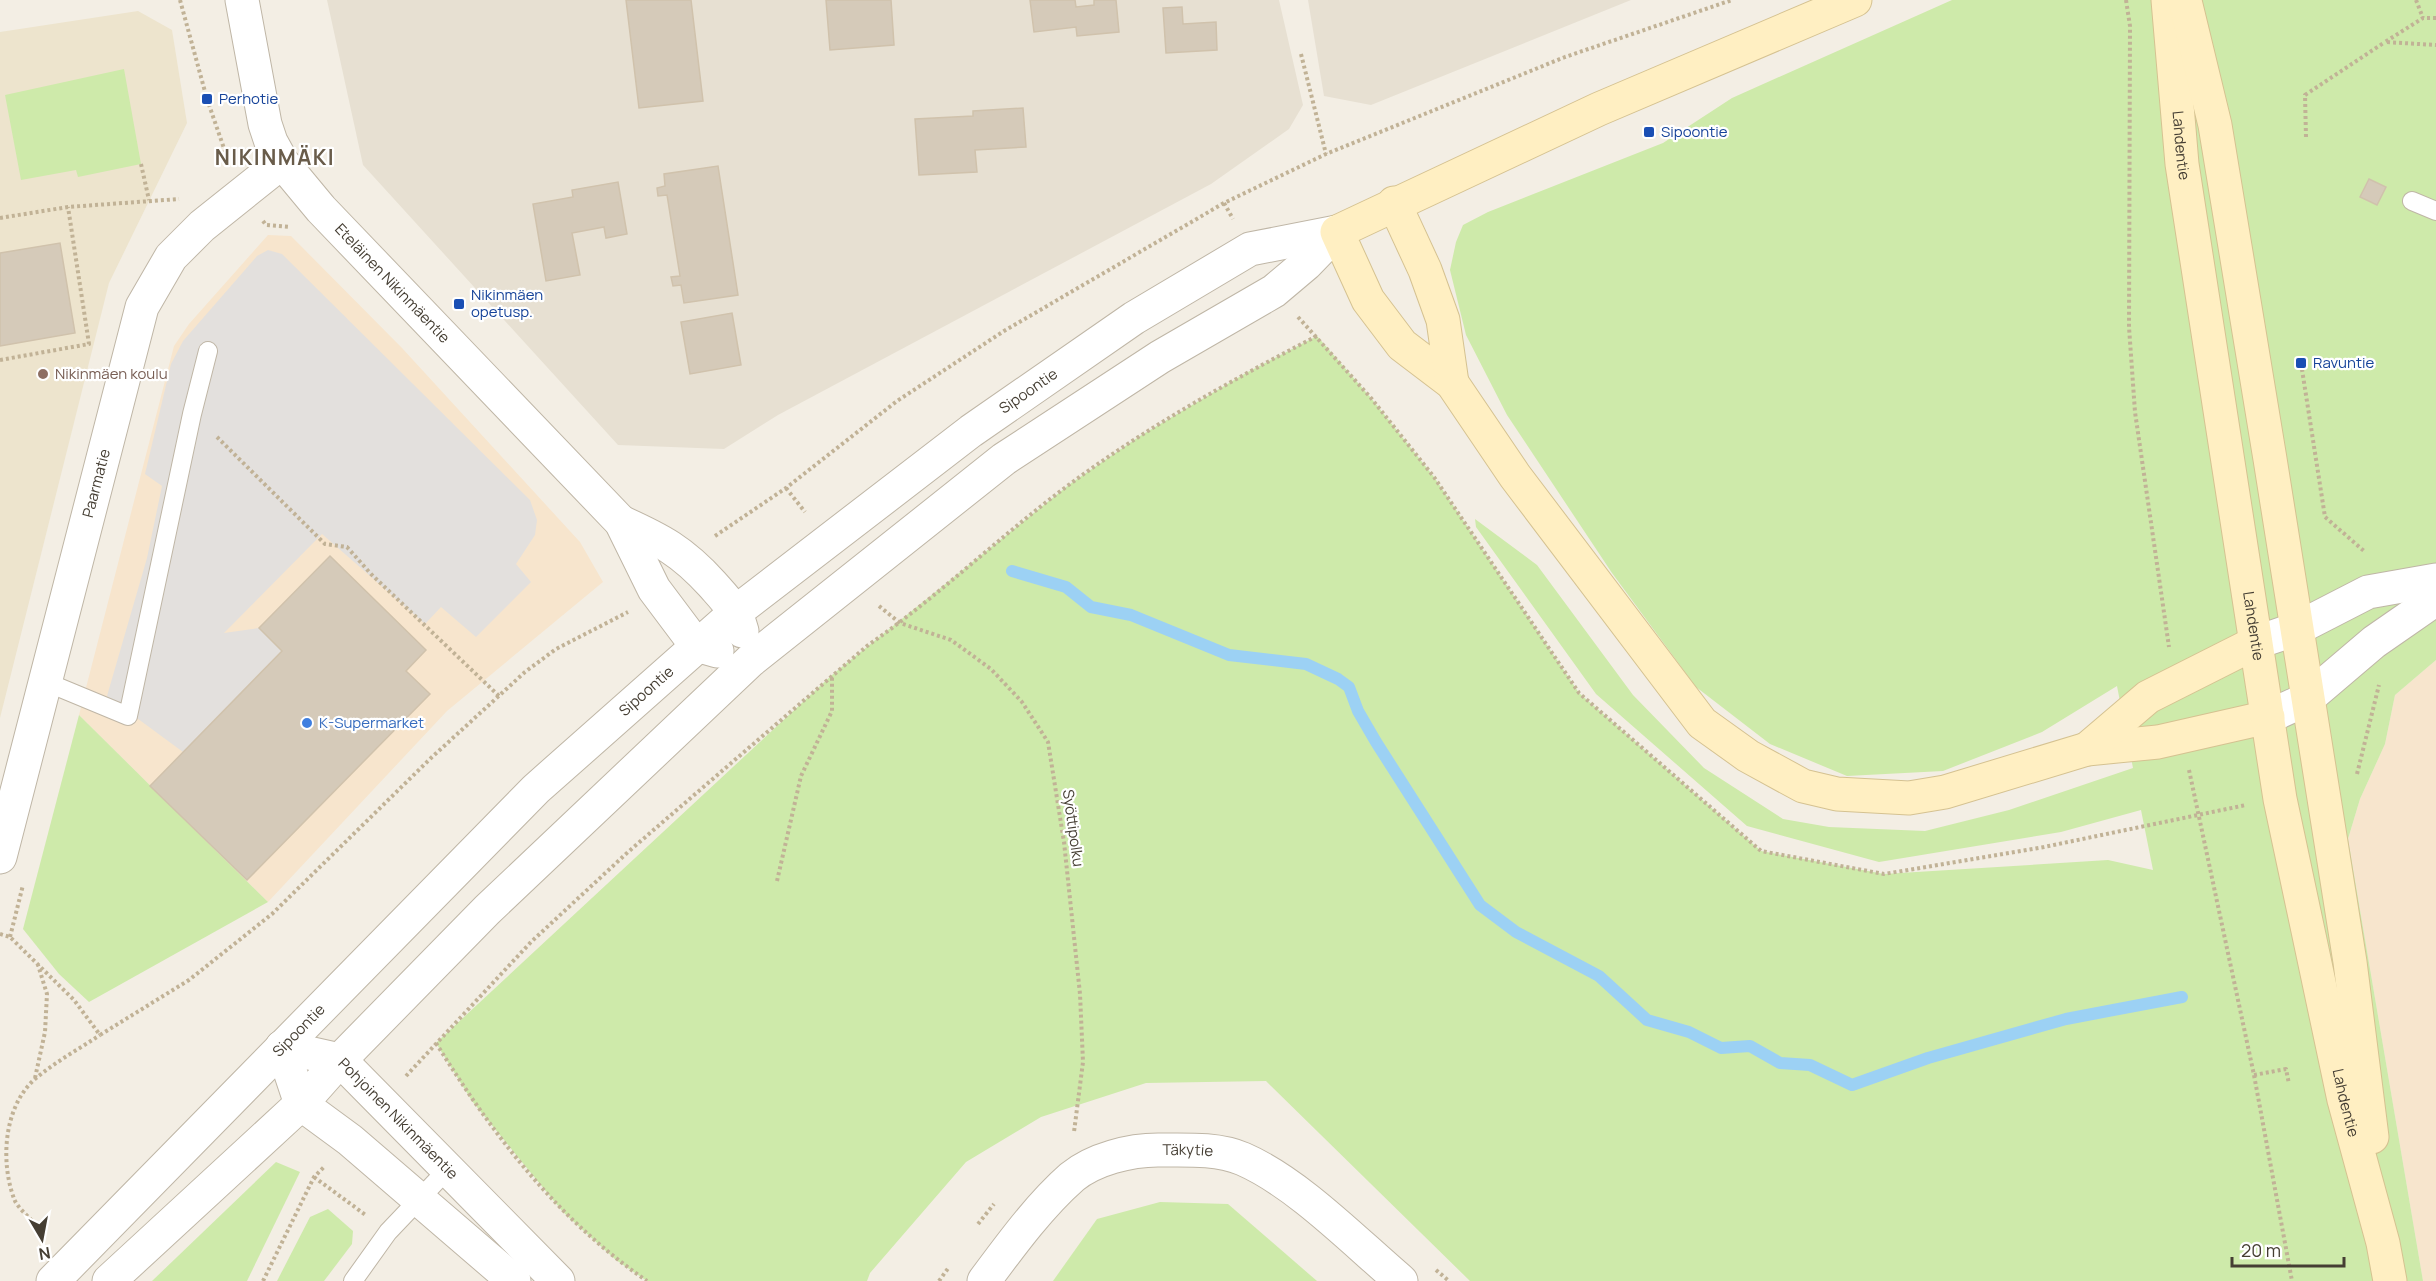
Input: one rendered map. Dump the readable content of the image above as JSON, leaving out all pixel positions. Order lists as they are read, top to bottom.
{
  "streets": {
    "main road": ["Lahdentie", "Sipoontie"],
    "street": [
      "Eteläinen Nikinmäentie",
      "Paarmatie",
      "Pohjoinen Nikinmäentie",
      "Täkytie"
    ],
    "path": ["Syöttipolku"]
  },
  "crossings": [
    ["Eteläinen Nikinmäentie", "Sipoontie"],
    ["Eteläinen Nikinmäentie", "Paarmatie"],
    ["Sipoontie", "Pohjoinen Nikinmäentie"]
  ],
  "districts": ["NIKINMÄKI"],
  "places": {
    "transit": [
      "Perhotie",
      "Sipoontie",
      "Nikinmäen opetusp.",
      "Ravuntie"
    ],
    "other": ["Nikinmäen koulu", "K-Supermarket"]
  },
  "scale_bar": "20 m",
  "north": "bottom"
}
